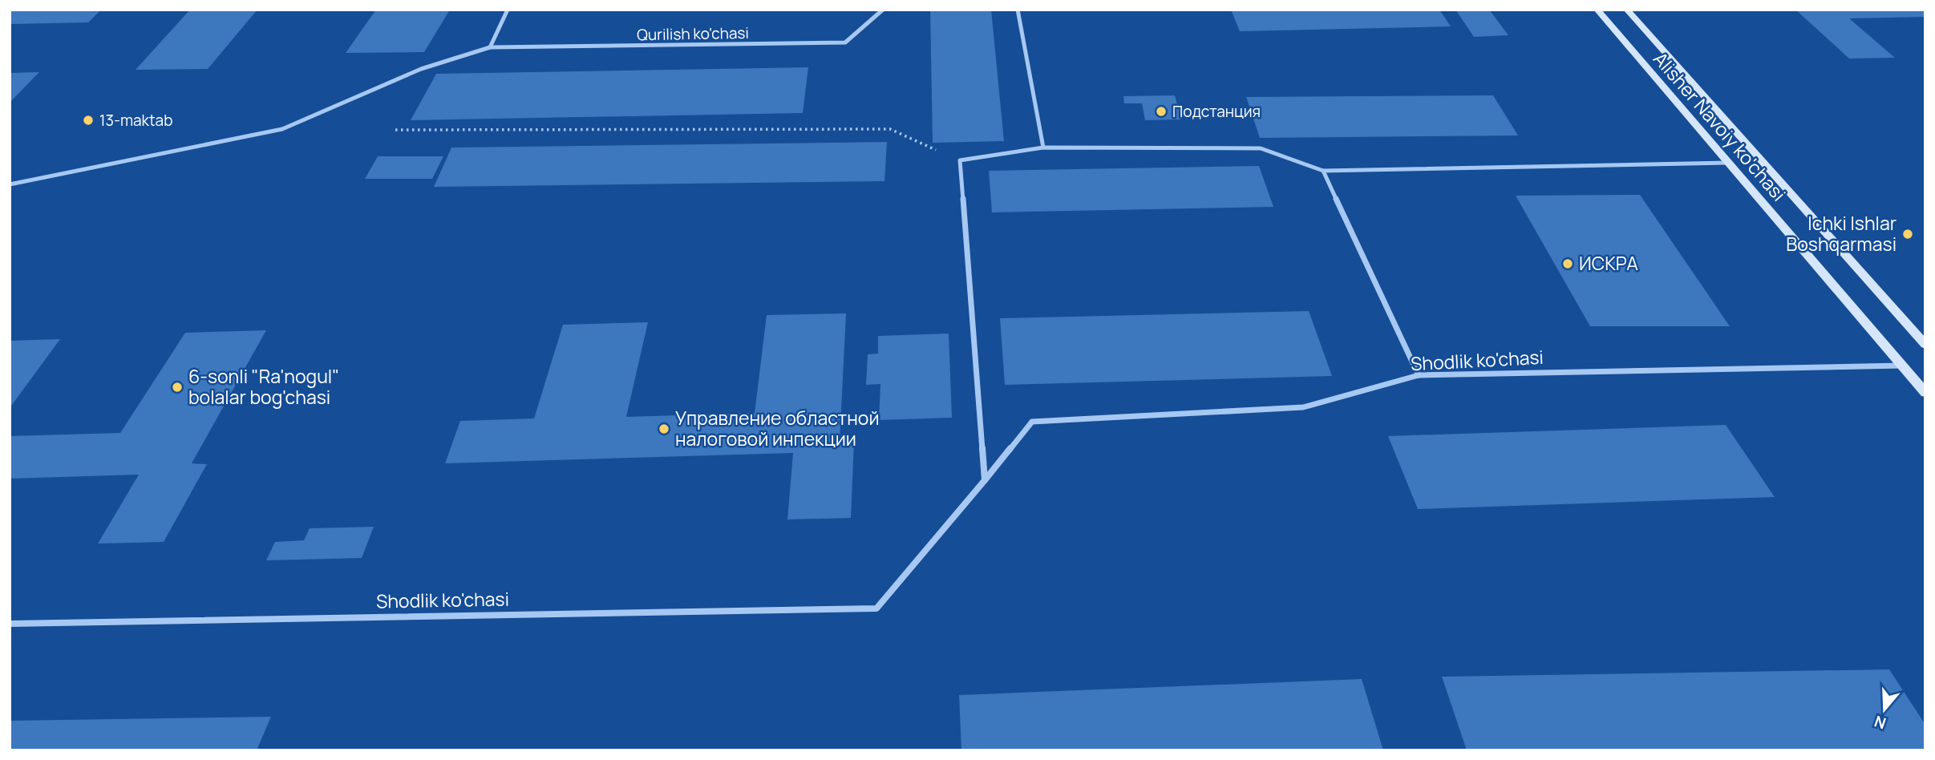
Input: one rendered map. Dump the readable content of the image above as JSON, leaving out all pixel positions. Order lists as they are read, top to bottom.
{
  "streets": {
    "main road": ["Alisher Navoiy ko'chasi"],
    "street": ["Qurilish ko'chasi", "Shodlik ko'chasi"]
  },
  "crossings": [
    ["Alisher Navoiy ko'chasi", "Shodlik ko'chasi"]
  ],
  "places": [
    "Подстанция",
    "13-maktab",
    "Ichki Ishlar Boshqarmasi",
    "ИСКРА",
    "6-sonli \"Ra'nogul\" bolalar bog'chasi",
    "Управление областной налоговой инпекции"
  ],
  "north": "bottom"
}
